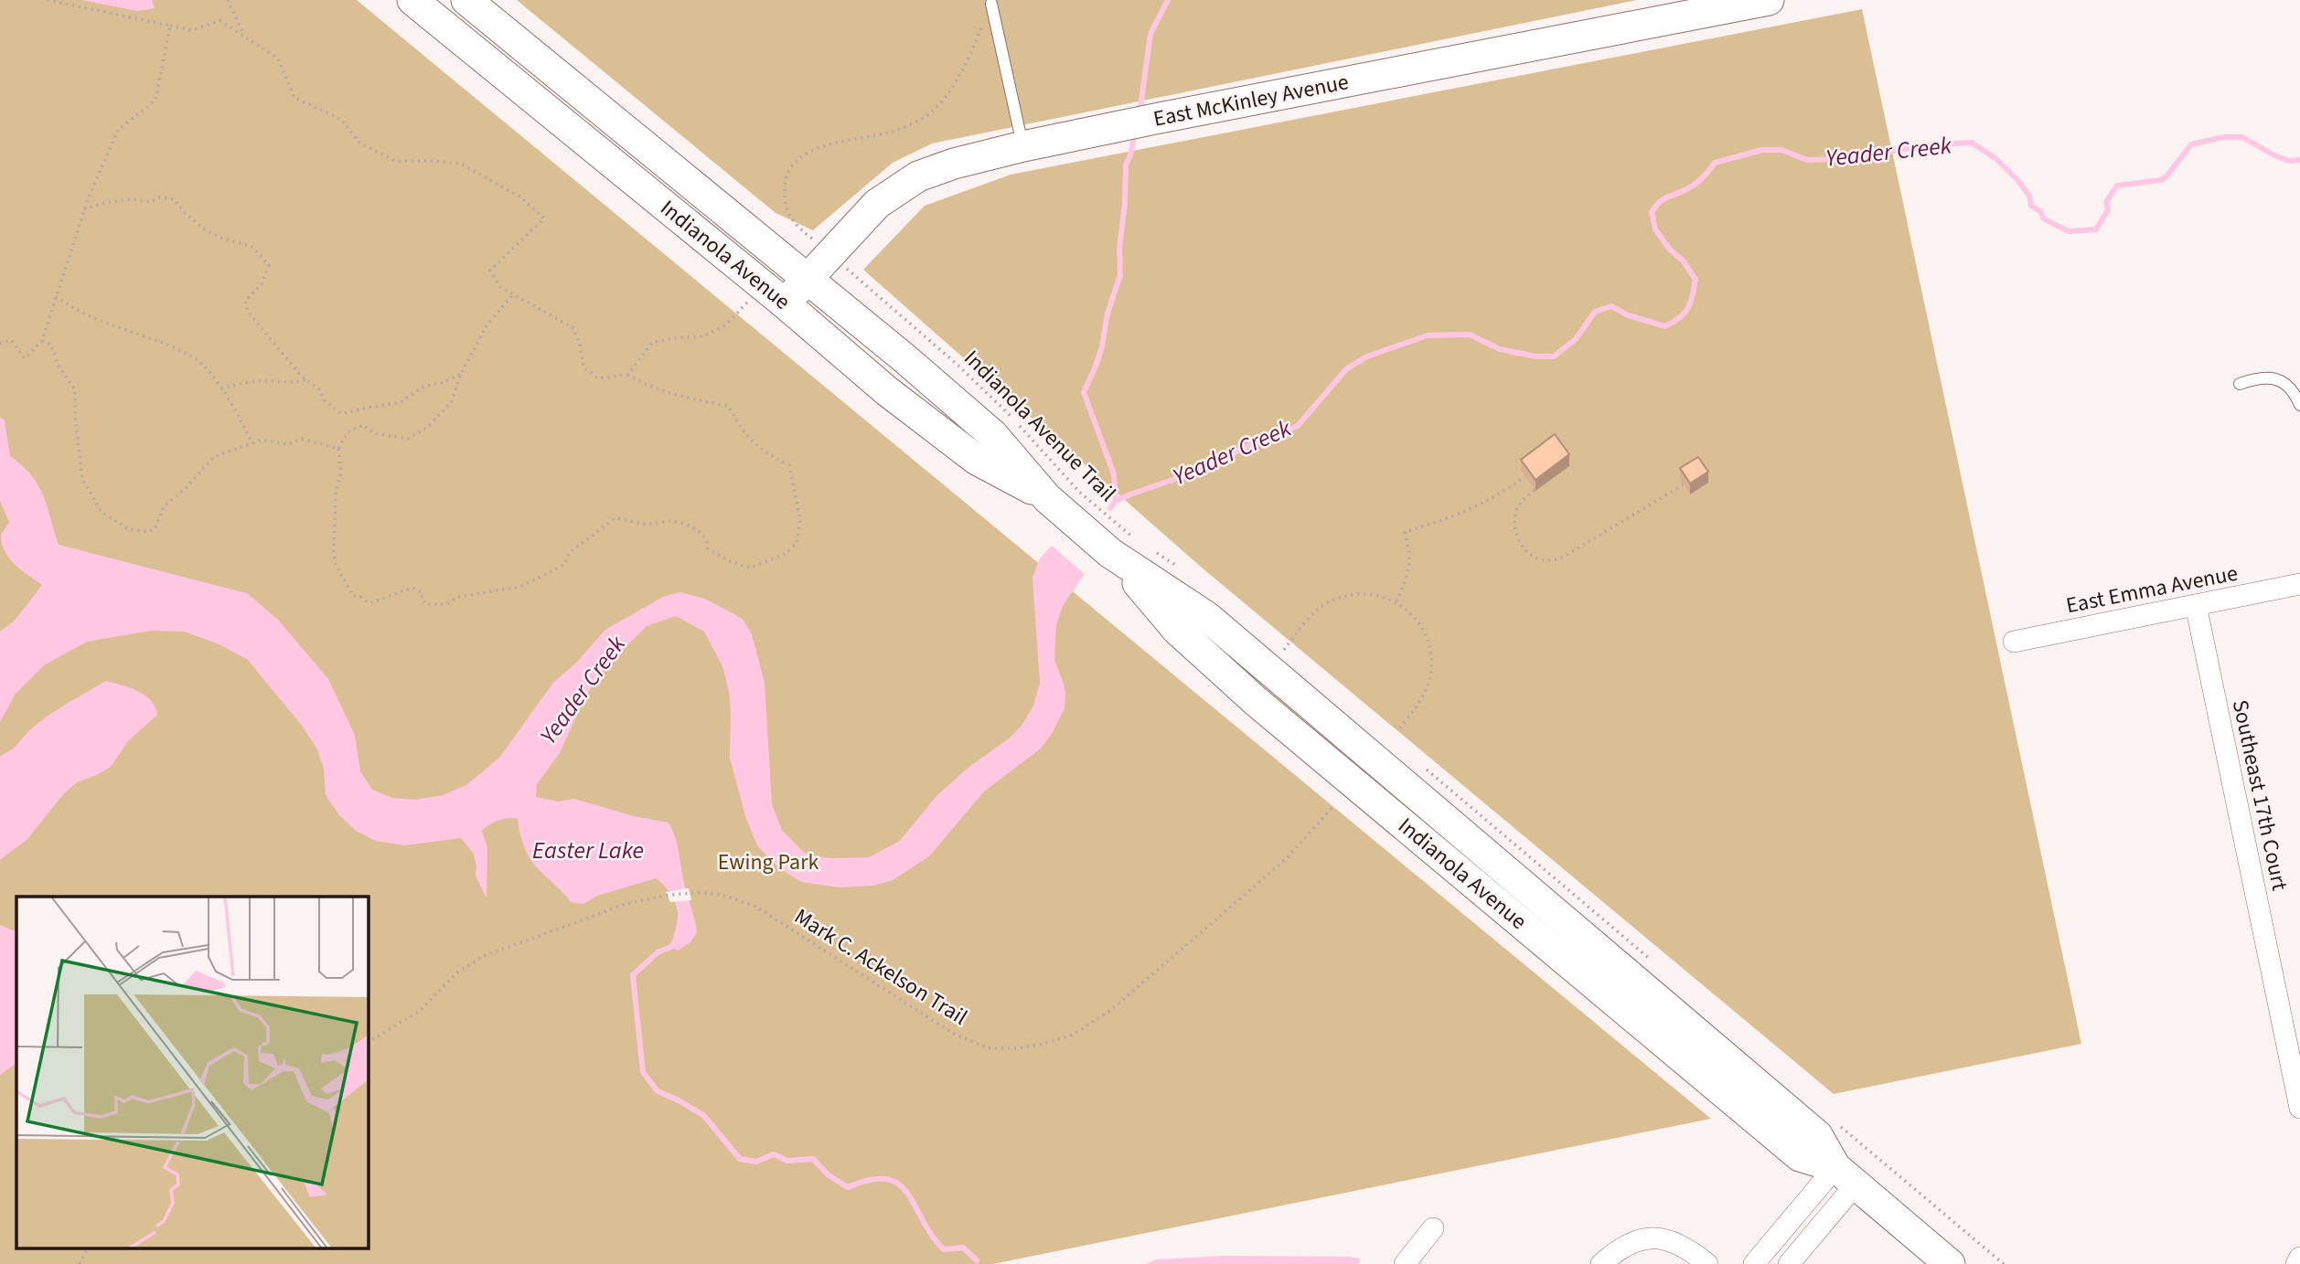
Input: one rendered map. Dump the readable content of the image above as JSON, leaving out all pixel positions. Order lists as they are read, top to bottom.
{
  "streets": {
    "main road": ["East McKinley Avenue", "Indianola Avenue"],
    "street": ["East Emma Avenue", "Southeast 17th Court"],
    "path": ["Indianola Avenue Trail", "Mark C. Ackelson Trail"]
  },
  "crossings": [
    ["East McKinley Avenue", "Indianola Avenue"],
    ["Indianola Avenue", "Indianola Avenue Trail"],
    ["East Emma Avenue", "Southeast 17th Court"]
  ],
  "water": ["Yeader Creek", "Easter Lake"],
  "parks": ["Ewing Park"]
}
